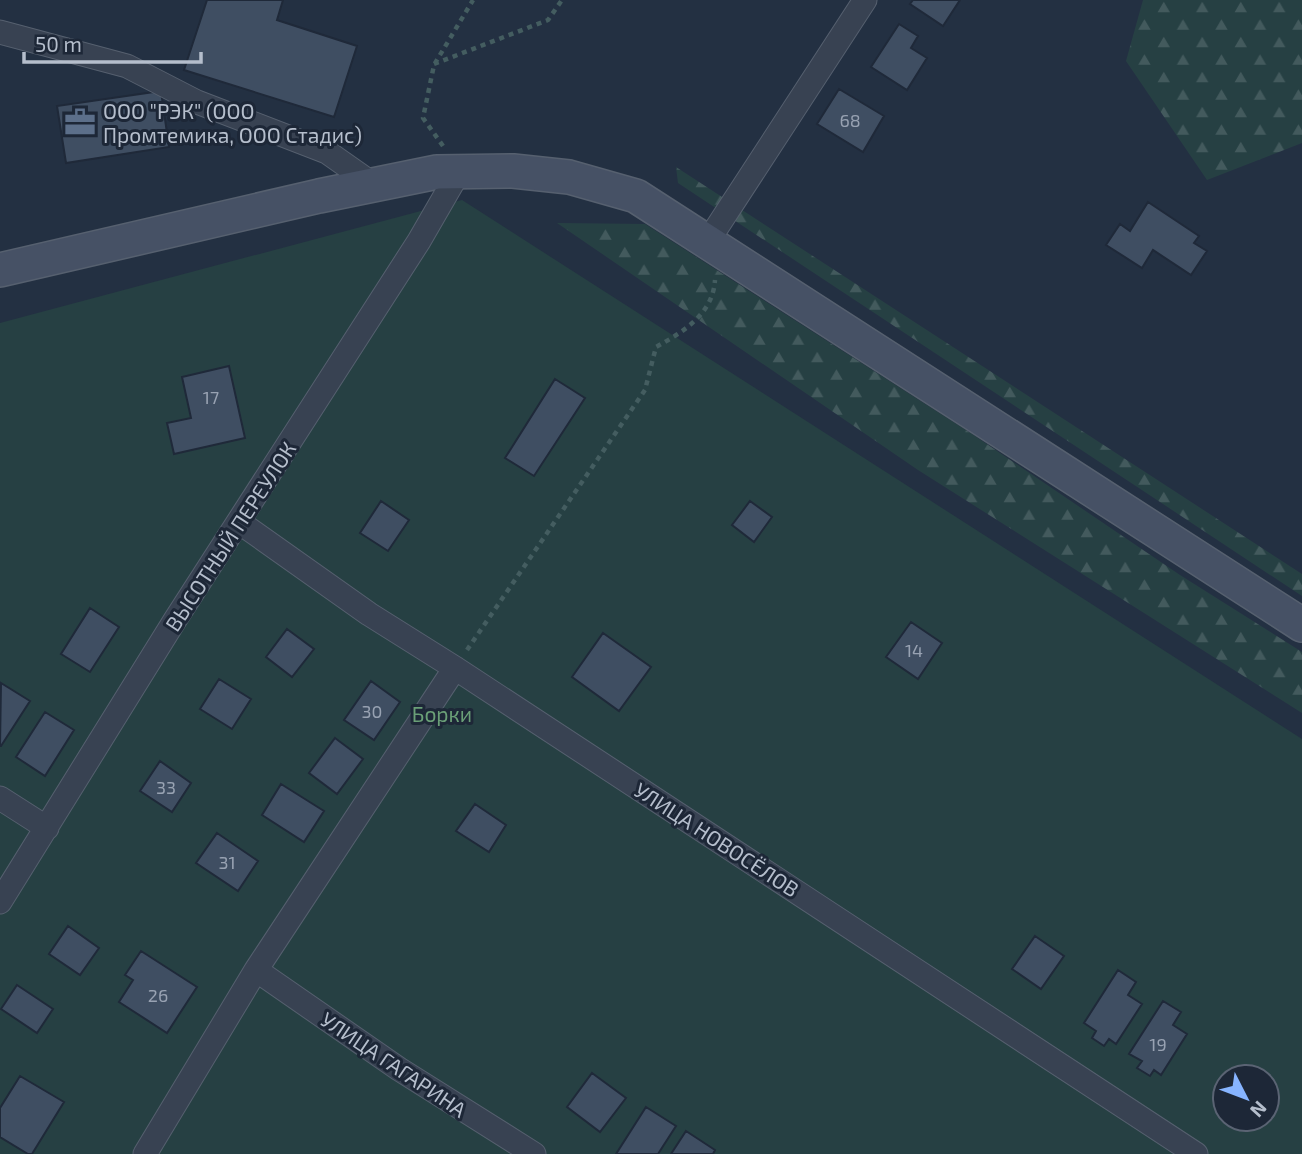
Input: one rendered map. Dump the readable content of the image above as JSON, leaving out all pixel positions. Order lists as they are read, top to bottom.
{
  "streets": {
    "street": ["ВЫСОТНЫЙ ПЕРЕУЛОК", "УЛИЦА НОВОСЁЛОВ", "УЛИЦА ГАГАРИНА"]
  },
  "crossings": [
    ["ВЫСОТНЫЙ ПЕРЕУЛОК", "УЛИЦА НОВОСЁЛОВ"]
  ],
  "parks": ["Борки"],
  "places": {
    "office": ["ООО \"РЭК\" (ООО Промтемика, ООО Стадис)"]
  },
  "house_numbers": [
    "68",
    "17",
    "14",
    "30",
    "33",
    "31",
    "26",
    "19"
  ],
  "scale_bar": "50 m",
  "north": "bottom right"
}
